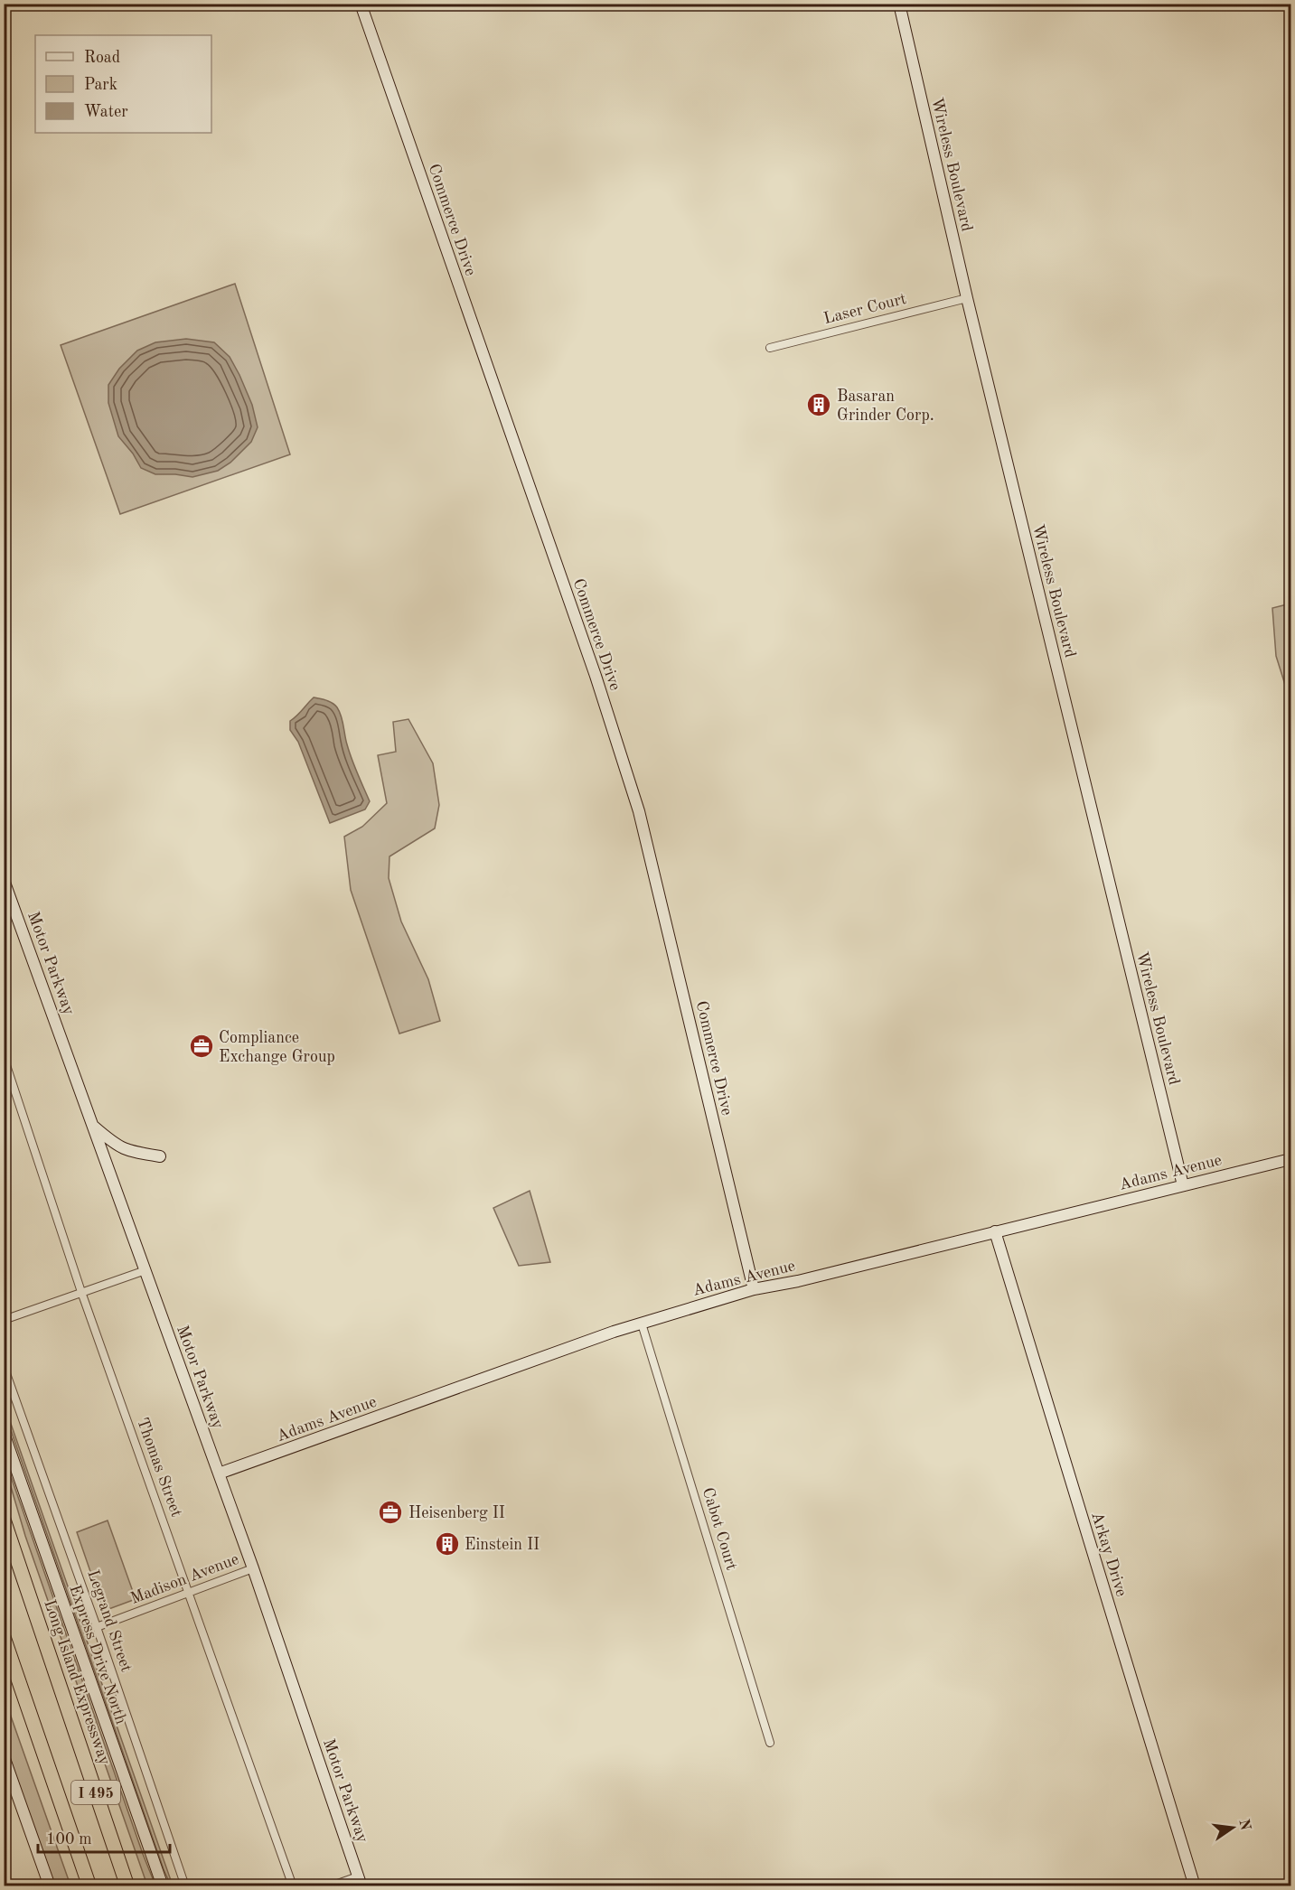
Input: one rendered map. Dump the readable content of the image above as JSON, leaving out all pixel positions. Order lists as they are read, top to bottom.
{
  "streets": {
    "highway": ["Long Island Expressway", "I 495"],
    "street": [
      "Wireless Boulevard",
      "Commerce Drive",
      "Laser Court",
      "Motor Parkway",
      "Adams Avenue",
      "Thomas Street",
      "Cabot Court",
      "Arkay Drive",
      "Madison Avenue",
      "Legrand Street",
      "Express Drive North"
    ]
  },
  "crossings": [
    ["Wireless Boulevard", "Laser Court"],
    ["Wireless Boulevard", "Adams Avenue"],
    ["Commerce Drive", "Adams Avenue"],
    ["Motor Parkway", "Adams Avenue"],
    ["Motor Parkway", "Madison Avenue"],
    ["Adams Avenue", "Cabot Court"],
    ["Adams Avenue", "Arkay Drive"],
    ["Thomas Street", "Madison Avenue"],
    ["Madison Avenue", "Legrand Street"]
  ],
  "places": {
    "building": ["Basaran Grinder Corp.", "Einstein II"],
    "office": ["Compliance Exchange Group", "Heisenberg II"]
  },
  "legend": ["Road", "Park", "Water"],
  "scale_bar": "100 m",
  "north": "right"
}
